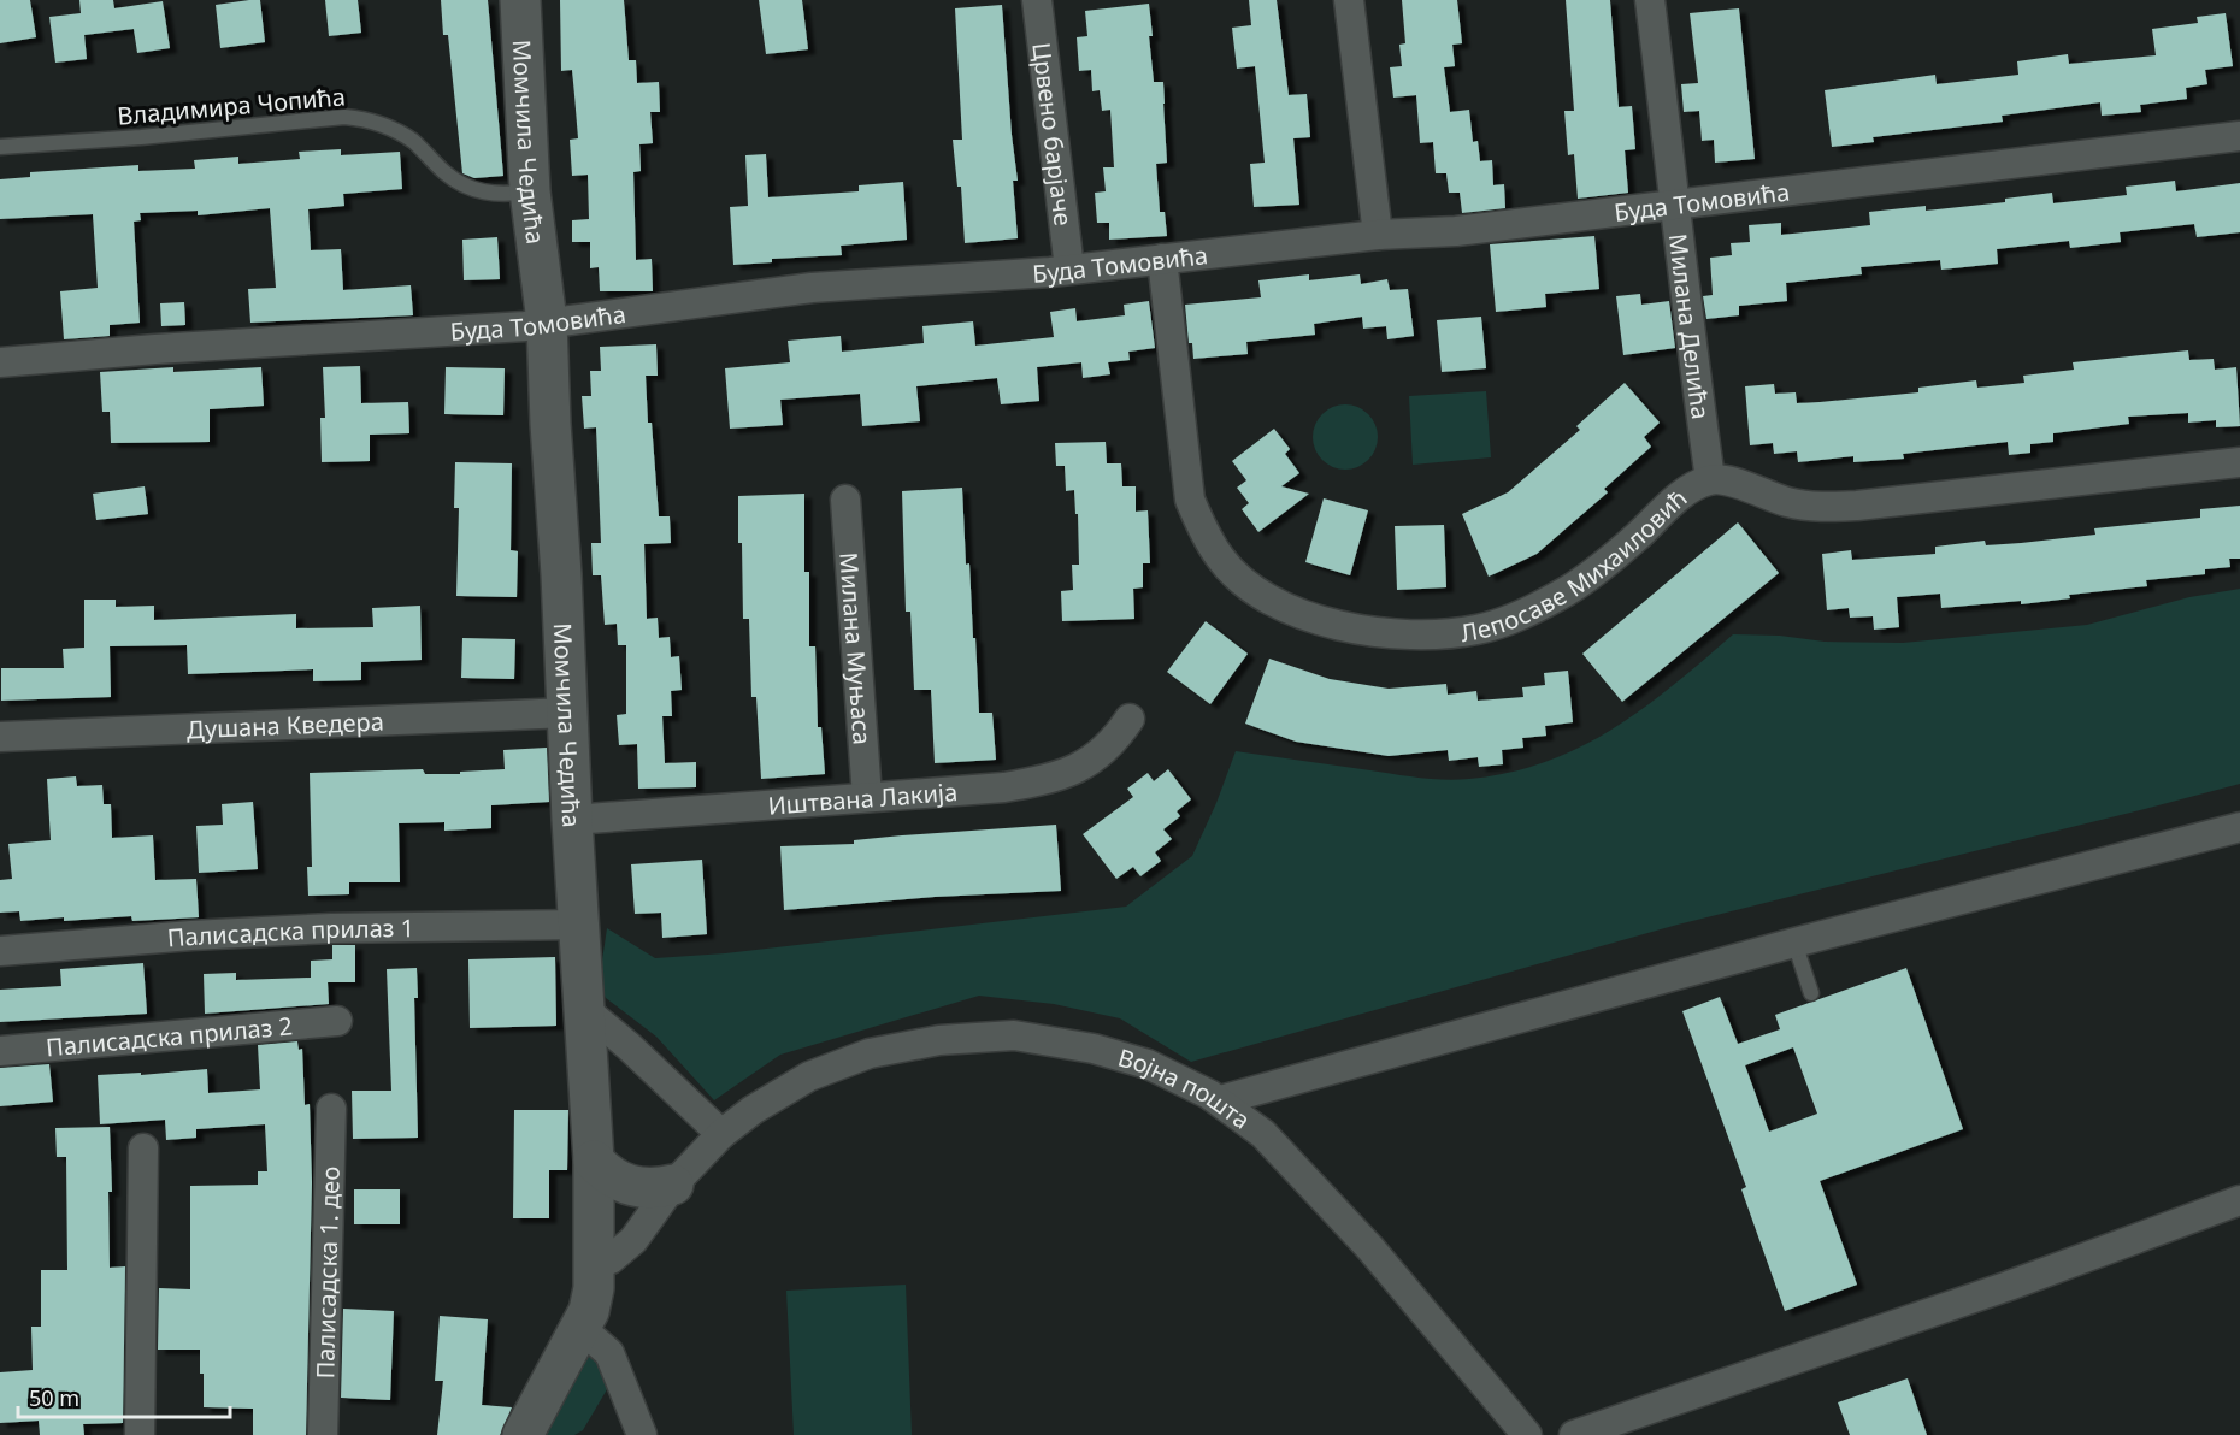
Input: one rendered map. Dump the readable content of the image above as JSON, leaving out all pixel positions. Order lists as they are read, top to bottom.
{
  "streets": {
    "street": [
      "Црвено барјаче",
      "Момчила Чедића",
      "Буда Томовића",
      "Милана Делића",
      "Лепосаве Михаиловић",
      "Милана Муњаса",
      "Душана Кведера",
      "Иштвана Лакија",
      "Палисадска прилаз 1",
      "Палисадска прилаз 2",
      "Војна пошта",
      "Палисадска 1. део"
    ],
    "lane": ["Владимира Чопића"]
  },
  "crossings": [
    ["Владимира Чопића", "Момчила Чедића"],
    ["Црвено барјаче", "Буда Томовића"],
    ["Момчила Чедића", "Буда Томовића"],
    ["Момчила Чедића", "Душана Кведера"],
    ["Момчила Чедића", "Иштвана Лакија"],
    ["Момчила Чедића", "Палисадска прилаз 1"],
    ["Момчила Чедића", "Војна пошта"],
    ["Буда Томовића", "Милана Делића"],
    ["Буда Томовића", "Лепосаве Михаиловић"],
    ["Милана Делића", "Лепосаве Михаиловић"],
    ["Милана Муњаса", "Иштвана Лакија"]
  ],
  "scale_bar": "50 m"
}
